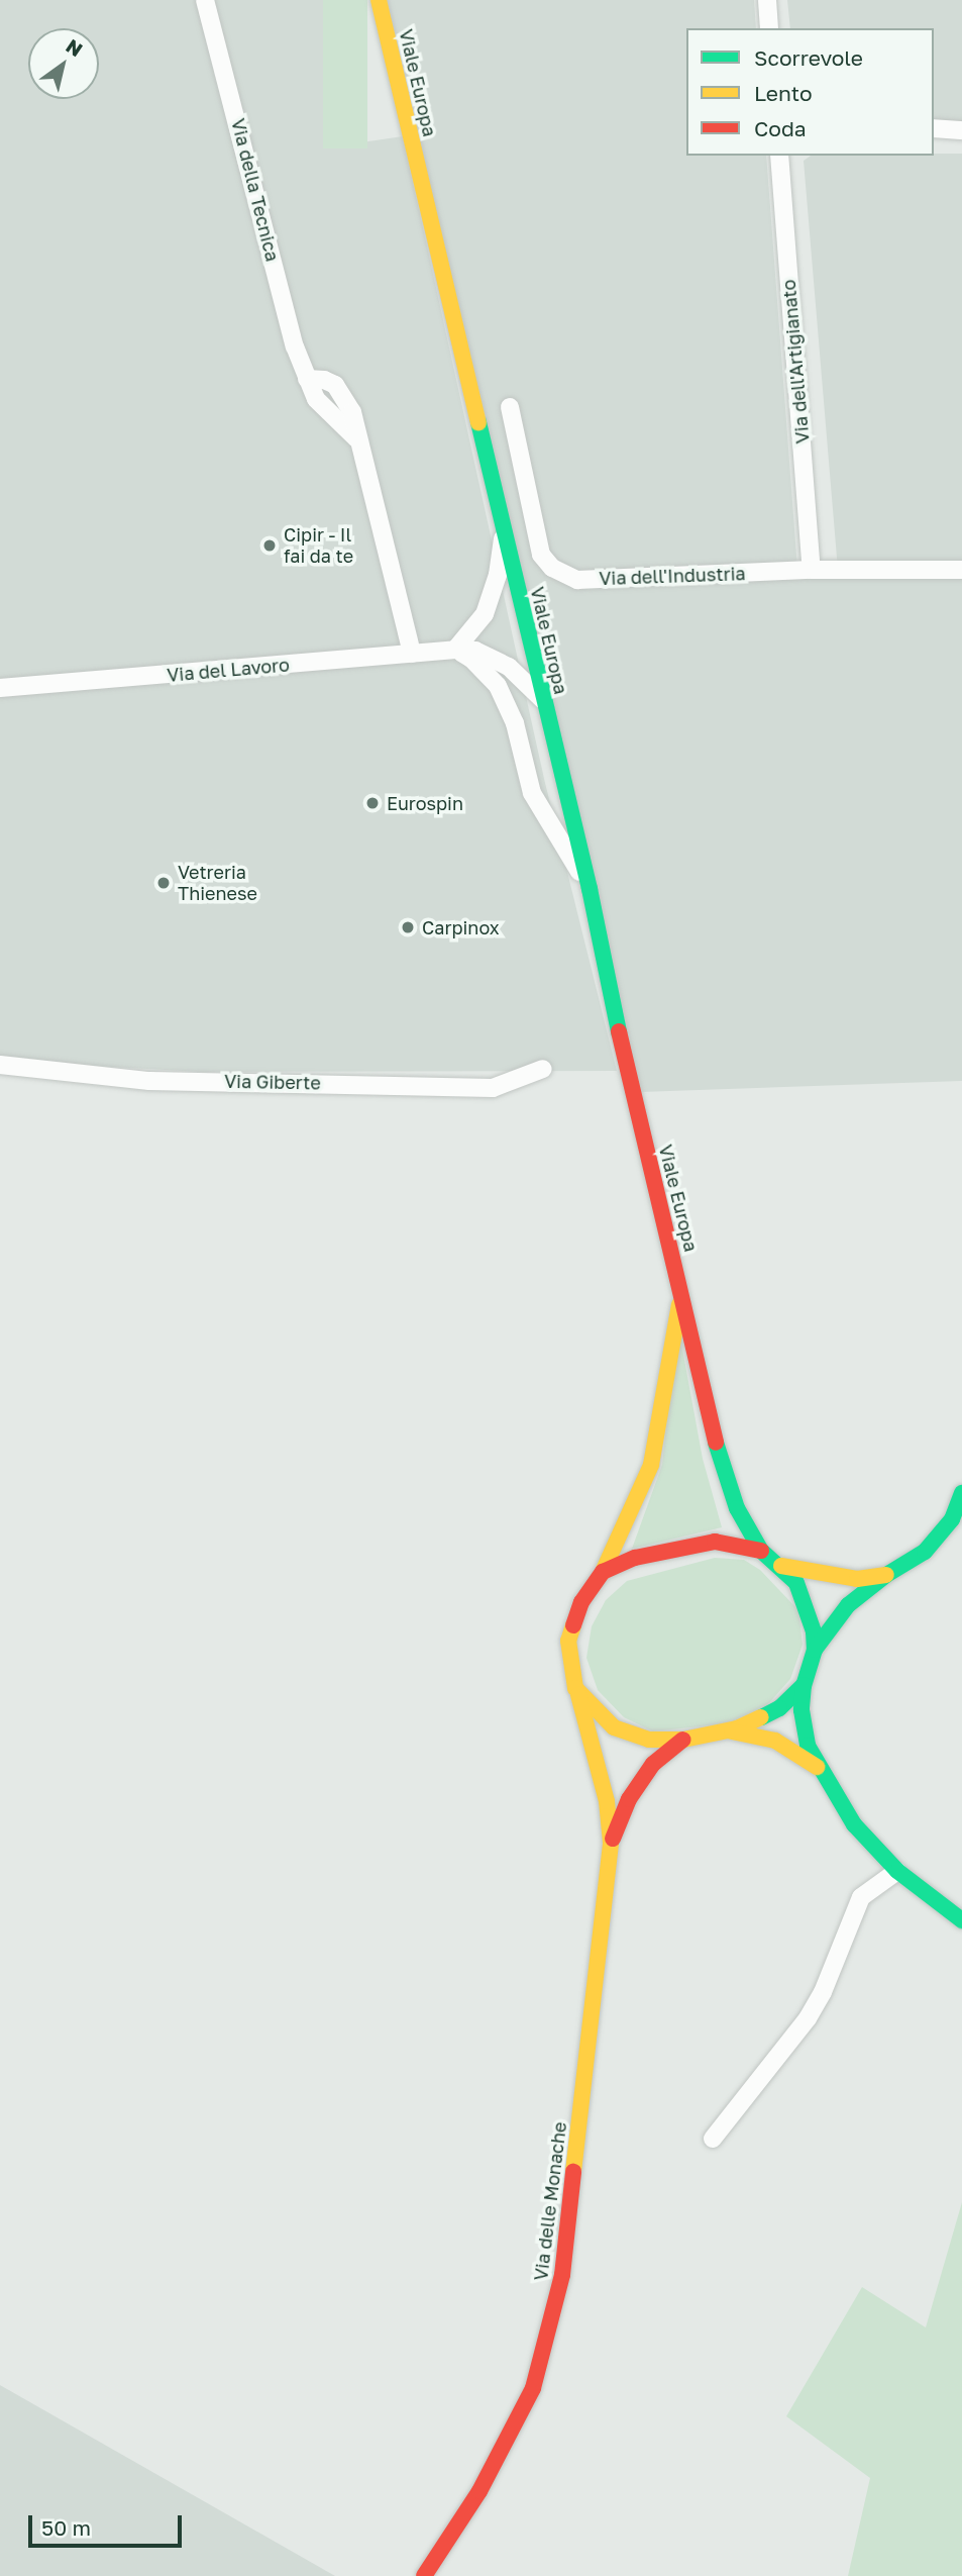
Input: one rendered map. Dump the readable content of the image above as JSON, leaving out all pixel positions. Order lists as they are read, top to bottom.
{
  "streets": {
    "main road": ["Viale Europa", "Via delle Monache"],
    "street": [
      "Via della Tecnica",
      "Via dell'Artigianato",
      "Via dell'Industria",
      "Via del Lavoro",
      "Via Giberte"
    ]
  },
  "crossings": [
    ["Viale Europa", "Via del Lavoro"],
    ["Via della Tecnica", "Via del Lavoro"],
    ["Via dell'Artigianato", "Via dell'Industria"]
  ],
  "places": [
    "Cipir - Il fai da te",
    "Eurospin",
    "Vetreria Thienese",
    "Carpinox"
  ],
  "legend": ["Scorrevole", "Lento", "Coda"],
  "scale_bar": "50 m",
  "north": "top right"
}
